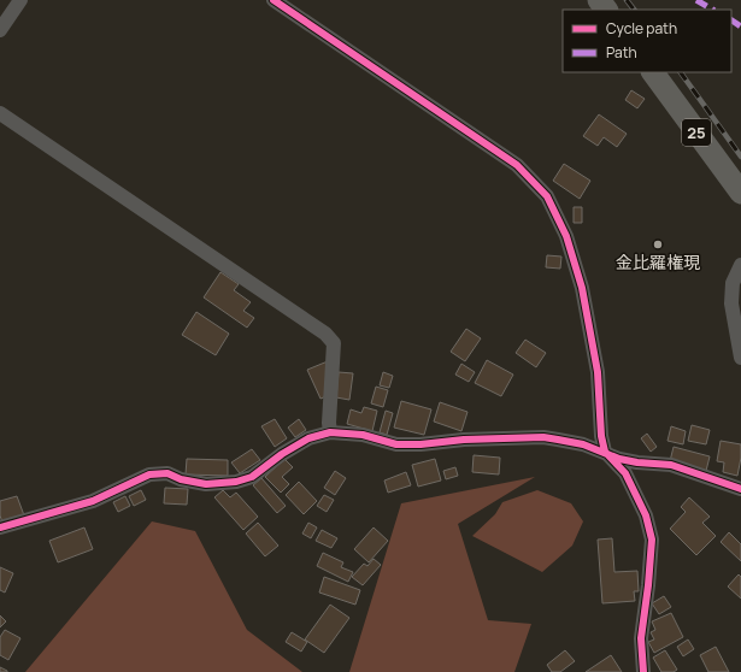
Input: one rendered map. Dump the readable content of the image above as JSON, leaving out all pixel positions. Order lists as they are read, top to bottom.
{
  "streets": {
    "main road": ["25"]
  },
  "places": ["金比羅権現"],
  "legend": ["Cycle path", "Path"]
}
